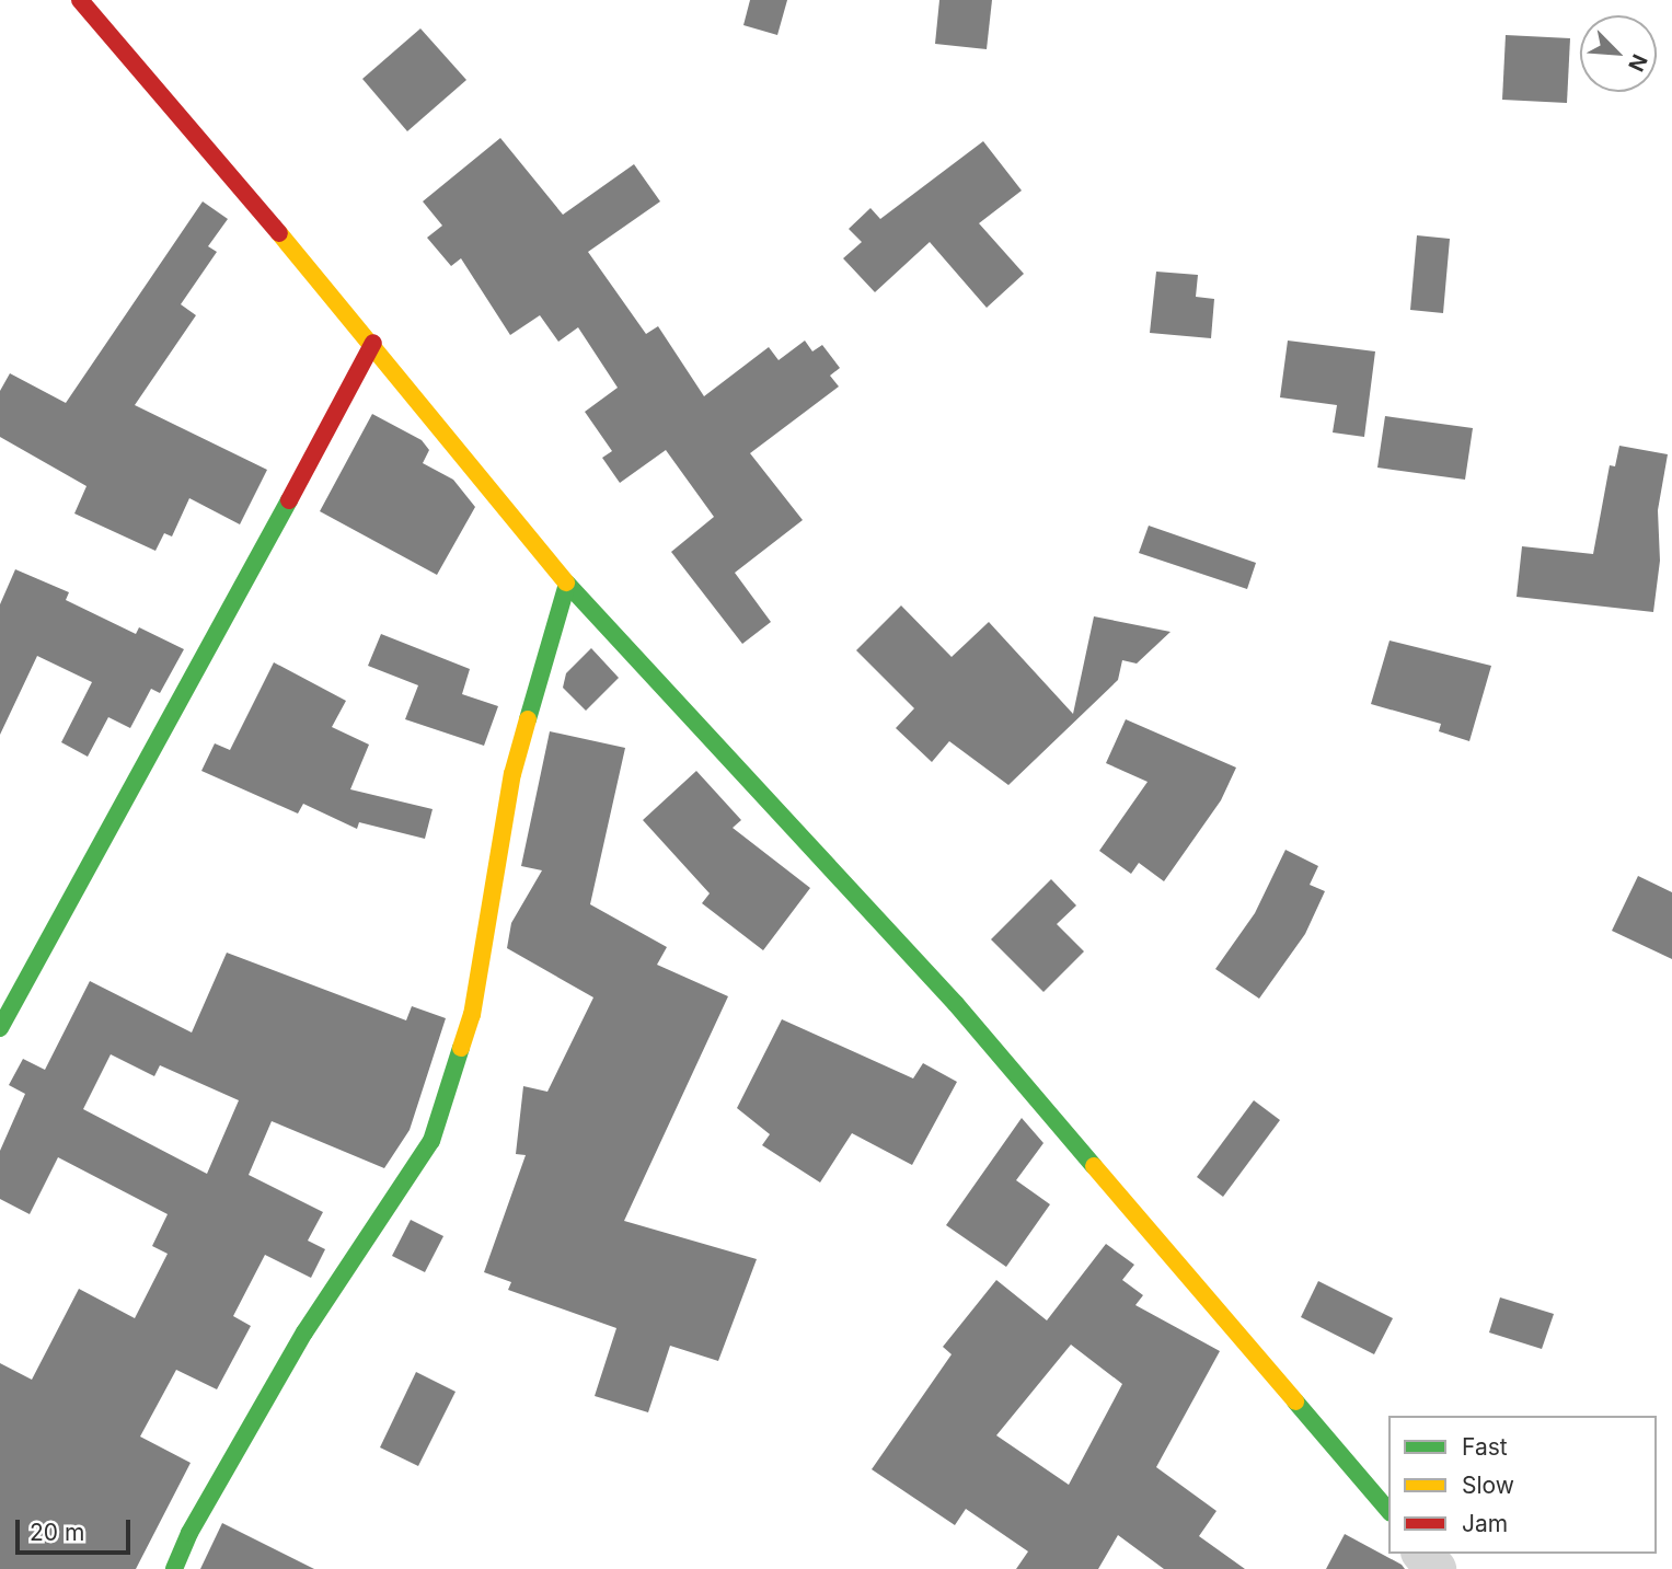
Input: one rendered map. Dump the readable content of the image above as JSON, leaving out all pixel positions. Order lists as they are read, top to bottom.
{
  "legend": ["Fast", "Slow", "Jam"],
  "scale_bar": "20 m",
  "north": "bottom right"
}
